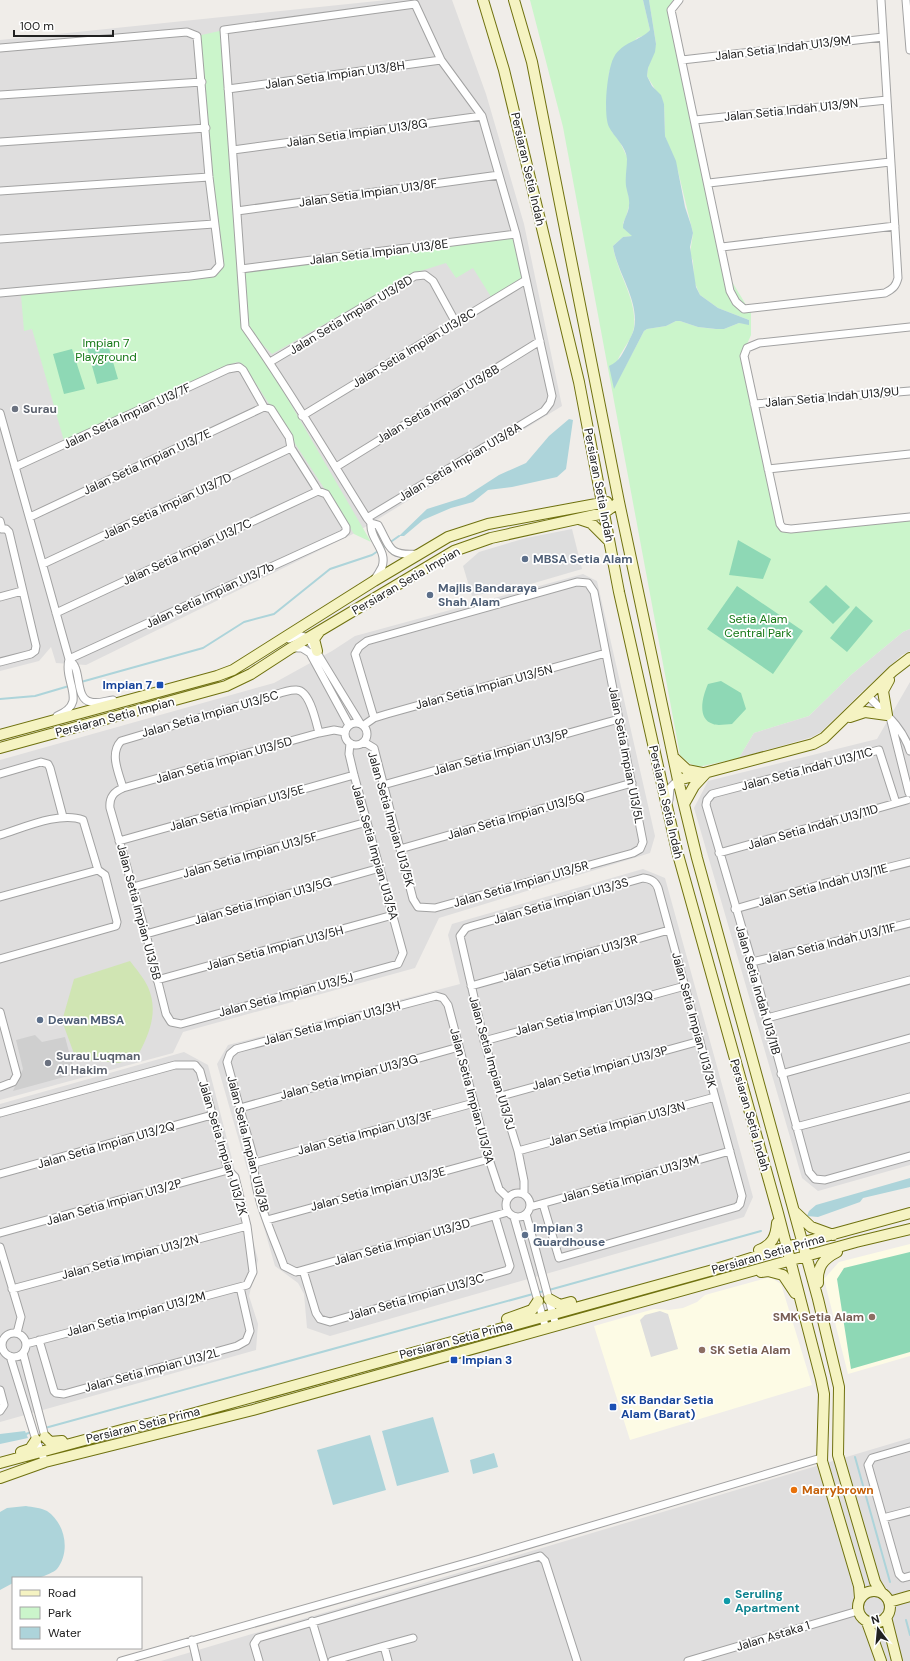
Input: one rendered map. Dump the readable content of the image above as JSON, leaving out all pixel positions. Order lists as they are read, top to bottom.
{
  "streets": {
    "street": [
      "Jalan Setia Indah U13/9M",
      "Jalan Setia Impian U13/8H",
      "Jalan Setia Indah U13/9N",
      "Jalan Setia Impian U13/8G",
      "Persiaran Setia Indah",
      "Jalan Setia Impian U13/8F",
      "Jalan Setia Impian U13/8E",
      "Jalan Setia Impian U13/8D",
      "Jalan Setia Impian U13/8C",
      "Jalan Setia Indah U13/9U",
      "Jalan Setia Impian U13/8B",
      "Jalan Setia Impian U13/7F",
      "Jalan Setia Impian U13/7E",
      "Jalan Setia Impian U13/8A",
      "Jalan Setia Impian U13/7D",
      "Jalan Setia Impian U13/7C",
      "Persiaran Setia Impian",
      "Jalan Setia Impian U13/7b",
      "Jalan Setia Impian U13/5N",
      "Jalan Setia Impian U13/5C",
      "Jalan Setia Impian U13/5P",
      "Jalan Setia Impian U13/5L",
      "Jalan Setia Impian U13/5D",
      "Jalan Setia Indah U13/11C",
      "Jalan Setia Impian U13/5E",
      "Jalan Setia Impian U13/5Q",
      "Jalan Setia Impian U13/5K",
      "Jalan Setia Indah U13/11D",
      "Jalan Setia Impian U13/5A",
      "Jalan Setia Impian U13/5F",
      "Jalan Setia Impian U13/5R",
      "Jalan Setia Indah U13/11E",
      "Jalan Setia Impian U13/5G",
      "Jalan Setia Impian U13/3S",
      "Jalan Setia Impian U13/5B",
      "Jalan Setia Indah U13/11F",
      "Jalan Setia Impian U13/5H",
      "Jalan Setia Impian U13/3R",
      "Jalan Setia Indah U13/11B",
      "Jalan Setia Impian U13/5J",
      "Jalan Setia Impian U13/3Q",
      "Jalan Setia Impian U13/3K",
      "Jalan Setia Impian U13/3H",
      "Jalan Setia Impian U13/3J",
      "Jalan Setia Impian U13/3P",
      "Jalan Setia Impian U13/3G",
      "Jalan Setia Impian U13/3A",
      "Jalan Setia Impian U13/3N",
      "Jalan Setia Impian U13/3F",
      "Jalan Setia Impian U13/3B",
      "Jalan Setia Impian U13/2Q",
      "Jalan Setia Impian U13/2K",
      "Jalan Setia Impian U13/3M",
      "Jalan Setia Impian U13/3E",
      "Jalan Setia Impian U13/2P",
      "Jalan Setia Impian U13/3D",
      "Persiaran Setia Prima",
      "Jalan Setia Impian U13/2N",
      "Jalan Setia Impian U13/3C",
      "Jalan Setia Impian U13/2M",
      "Jalan Setia Impian U13/2L",
      "Jalan Astaka 1"
    ]
  },
  "crossings": [
    ["Persiaran Setia Indah", "Persiaran Setia Impian"],
    ["Persiaran Setia Indah", "Persiaran Setia Prima"],
    ["Persiaran Setia Indah", "Jalan Astaka 1"],
    ["Jalan Setia Impian U13/8D", "Jalan Setia Impian U13/8C"],
    ["Jalan Setia Impian U13/8B", "Jalan Setia Impian U13/8A"],
    ["Jalan Setia Impian U13/7F", "Jalan Setia Impian U13/7E"],
    ["Jalan Setia Impian U13/7C", "Jalan Setia Impian U13/7b"],
    ["Jalan Setia Impian U13/5N", "Jalan Setia Impian U13/5L"],
    ["Jalan Setia Impian U13/5N", "Jalan Setia Impian U13/5D"],
    ["Jalan Setia Impian U13/5N", "Jalan Setia Impian U13/5K"],
    ["Jalan Setia Impian U13/5N", "Jalan Setia Impian U13/5A"],
    ["Jalan Setia Impian U13/5C", "Jalan Setia Impian U13/5D"],
    ["Jalan Setia Impian U13/5P", "Jalan Setia Impian U13/5L"],
    ["Jalan Setia Impian U13/5P", "Jalan Setia Impian U13/5K"],
    ["Jalan Setia Impian U13/5L", "Jalan Setia Impian U13/5Q"],
    ["Jalan Setia Impian U13/5L", "Jalan Setia Impian U13/5R"],
    ["Jalan Setia Impian U13/5D", "Jalan Setia Impian U13/5K"],
    ["Jalan Setia Impian U13/5D", "Jalan Setia Impian U13/5A"],
    ["Jalan Setia Impian U13/5D", "Jalan Setia Impian U13/5B"],
    ["Jalan Setia Indah U13/11C", "Jalan Setia Indah U13/11D"],
    ["Jalan Setia Indah U13/11C", "Jalan Setia Indah U13/11B"],
    ["Jalan Setia Impian U13/5E", "Jalan Setia Impian U13/5A"],
    ["Jalan Setia Impian U13/5E", "Jalan Setia Impian U13/5B"],
    ["Jalan Setia Impian U13/5Q", "Jalan Setia Impian U13/5K"],
    ["Jalan Setia Impian U13/5K", "Jalan Setia Impian U13/5A"],
    ["Jalan Setia Impian U13/5K", "Jalan Setia Impian U13/5R"],
    ["Jalan Setia Indah U13/11D", "Jalan Setia Indah U13/11B"],
    ["Jalan Setia Impian U13/5A", "Jalan Setia Impian U13/5F"],
    ["Jalan Setia Impian U13/5A", "Jalan Setia Impian U13/5G"],
    ["Jalan Setia Impian U13/5A", "Jalan Setia Impian U13/5H"],
    ["Jalan Setia Impian U13/5A", "Jalan Setia Impian U13/5J"],
    ["Jalan Setia Impian U13/5F", "Jalan Setia Impian U13/5B"],
    ["Jalan Setia Indah U13/11E", "Jalan Setia Indah U13/11B"],
    ["Jalan Setia Impian U13/5G", "Jalan Setia Impian U13/5B"],
    ["Jalan Setia Impian U13/3S", "Jalan Setia Impian U13/3K"],
    ["Jalan Setia Impian U13/3S", "Jalan Setia Impian U13/3J"],
    ["Jalan Setia Impian U13/5B", "Jalan Setia Impian U13/5H"],
    ["Jalan Setia Impian U13/5B", "Jalan Setia Impian U13/5J"],
    ["Jalan Setia Indah U13/11F", "Jalan Setia Indah U13/11B"],
    ["Jalan Setia Impian U13/3R", "Jalan Setia Impian U13/3K"],
    ["Jalan Setia Impian U13/3R", "Jalan Setia Impian U13/3J"],
    ["Jalan Setia Impian U13/3Q", "Jalan Setia Impian U13/3K"],
    ["Jalan Setia Impian U13/3Q", "Jalan Setia Impian U13/3J"],
    ["Jalan Setia Impian U13/3K", "Jalan Setia Impian U13/3P"],
    ["Jalan Setia Impian U13/3K", "Jalan Setia Impian U13/3N"],
    ["Jalan Setia Impian U13/3K", "Jalan Setia Impian U13/3M"],
    ["Jalan Setia Impian U13/3H", "Jalan Setia Impian U13/3A"],
    ["Jalan Setia Impian U13/3H", "Jalan Setia Impian U13/3B"],
    ["Jalan Setia Impian U13/3J", "Jalan Setia Impian U13/3P"],
    ["Jalan Setia Impian U13/3J", "Jalan Setia Impian U13/3A"],
    ["Jalan Setia Impian U13/3J", "Jalan Setia Impian U13/3N"],
    ["Jalan Setia Impian U13/3J", "Jalan Setia Impian U13/3M"],
    ["Jalan Setia Impian U13/3J", "Jalan Setia Impian U13/3D"],
    ["Jalan Setia Impian U13/3G", "Jalan Setia Impian U13/3A"],
    ["Jalan Setia Impian U13/3G", "Jalan Setia Impian U13/3B"],
    ["Jalan Setia Impian U13/3A", "Jalan Setia Impian U13/3F"],
    ["Jalan Setia Impian U13/3A", "Jalan Setia Impian U13/3M"],
    ["Jalan Setia Impian U13/3A", "Jalan Setia Impian U13/3E"],
    ["Jalan Setia Impian U13/3A", "Jalan Setia Impian U13/3D"],
    ["Jalan Setia Impian U13/3F", "Jalan Setia Impian U13/3B"],
    ["Jalan Setia Impian U13/3B", "Jalan Setia Impian U13/3E"],
    ["Jalan Setia Impian U13/3B", "Jalan Setia Impian U13/3D"],
    ["Jalan Setia Impian U13/3B", "Jalan Setia Impian U13/3C"],
    ["Jalan Setia Impian U13/2Q", "Jalan Setia Impian U13/2K"],
    ["Jalan Setia Impian U13/2K", "Jalan Setia Impian U13/2P"],
    ["Jalan Setia Impian U13/2K", "Jalan Setia Impian U13/2N"],
    ["Jalan Setia Impian U13/2K", "Jalan Setia Impian U13/2M"],
    ["Jalan Setia Impian U13/2K", "Jalan Setia Impian U13/2L"],
    ["Jalan Setia Impian U13/3M", "Jalan Setia Impian U13/3D"],
    ["Jalan Setia Impian U13/3D", "Jalan Setia Impian U13/3C"],
    ["Jalan Setia Impian U13/2M", "Jalan Setia Impian U13/2L"]
  ],
  "parks": ["Impian 7 Playground", "Setia Alam Central Park"],
  "places": {
    "other": [
      "Surau",
      "MBSA Setia Alam",
      "Majlis Bandaraya Shah Alam",
      "Dewan MBSA",
      "Surau Luqman Al Hakim",
      "Impian 3 Guardhouse",
      "SMK Setia Alam",
      "SK Setia Alam",
      "Marrybrown",
      "Seruling Apartment"
    ],
    "transit": ["Impian 7", "Impian 3", "SK Bandar Setia Alam (Barat)"]
  },
  "legend": ["Road", "Park", "Water"],
  "scale_bar": "100 m",
  "north": "top"
}
